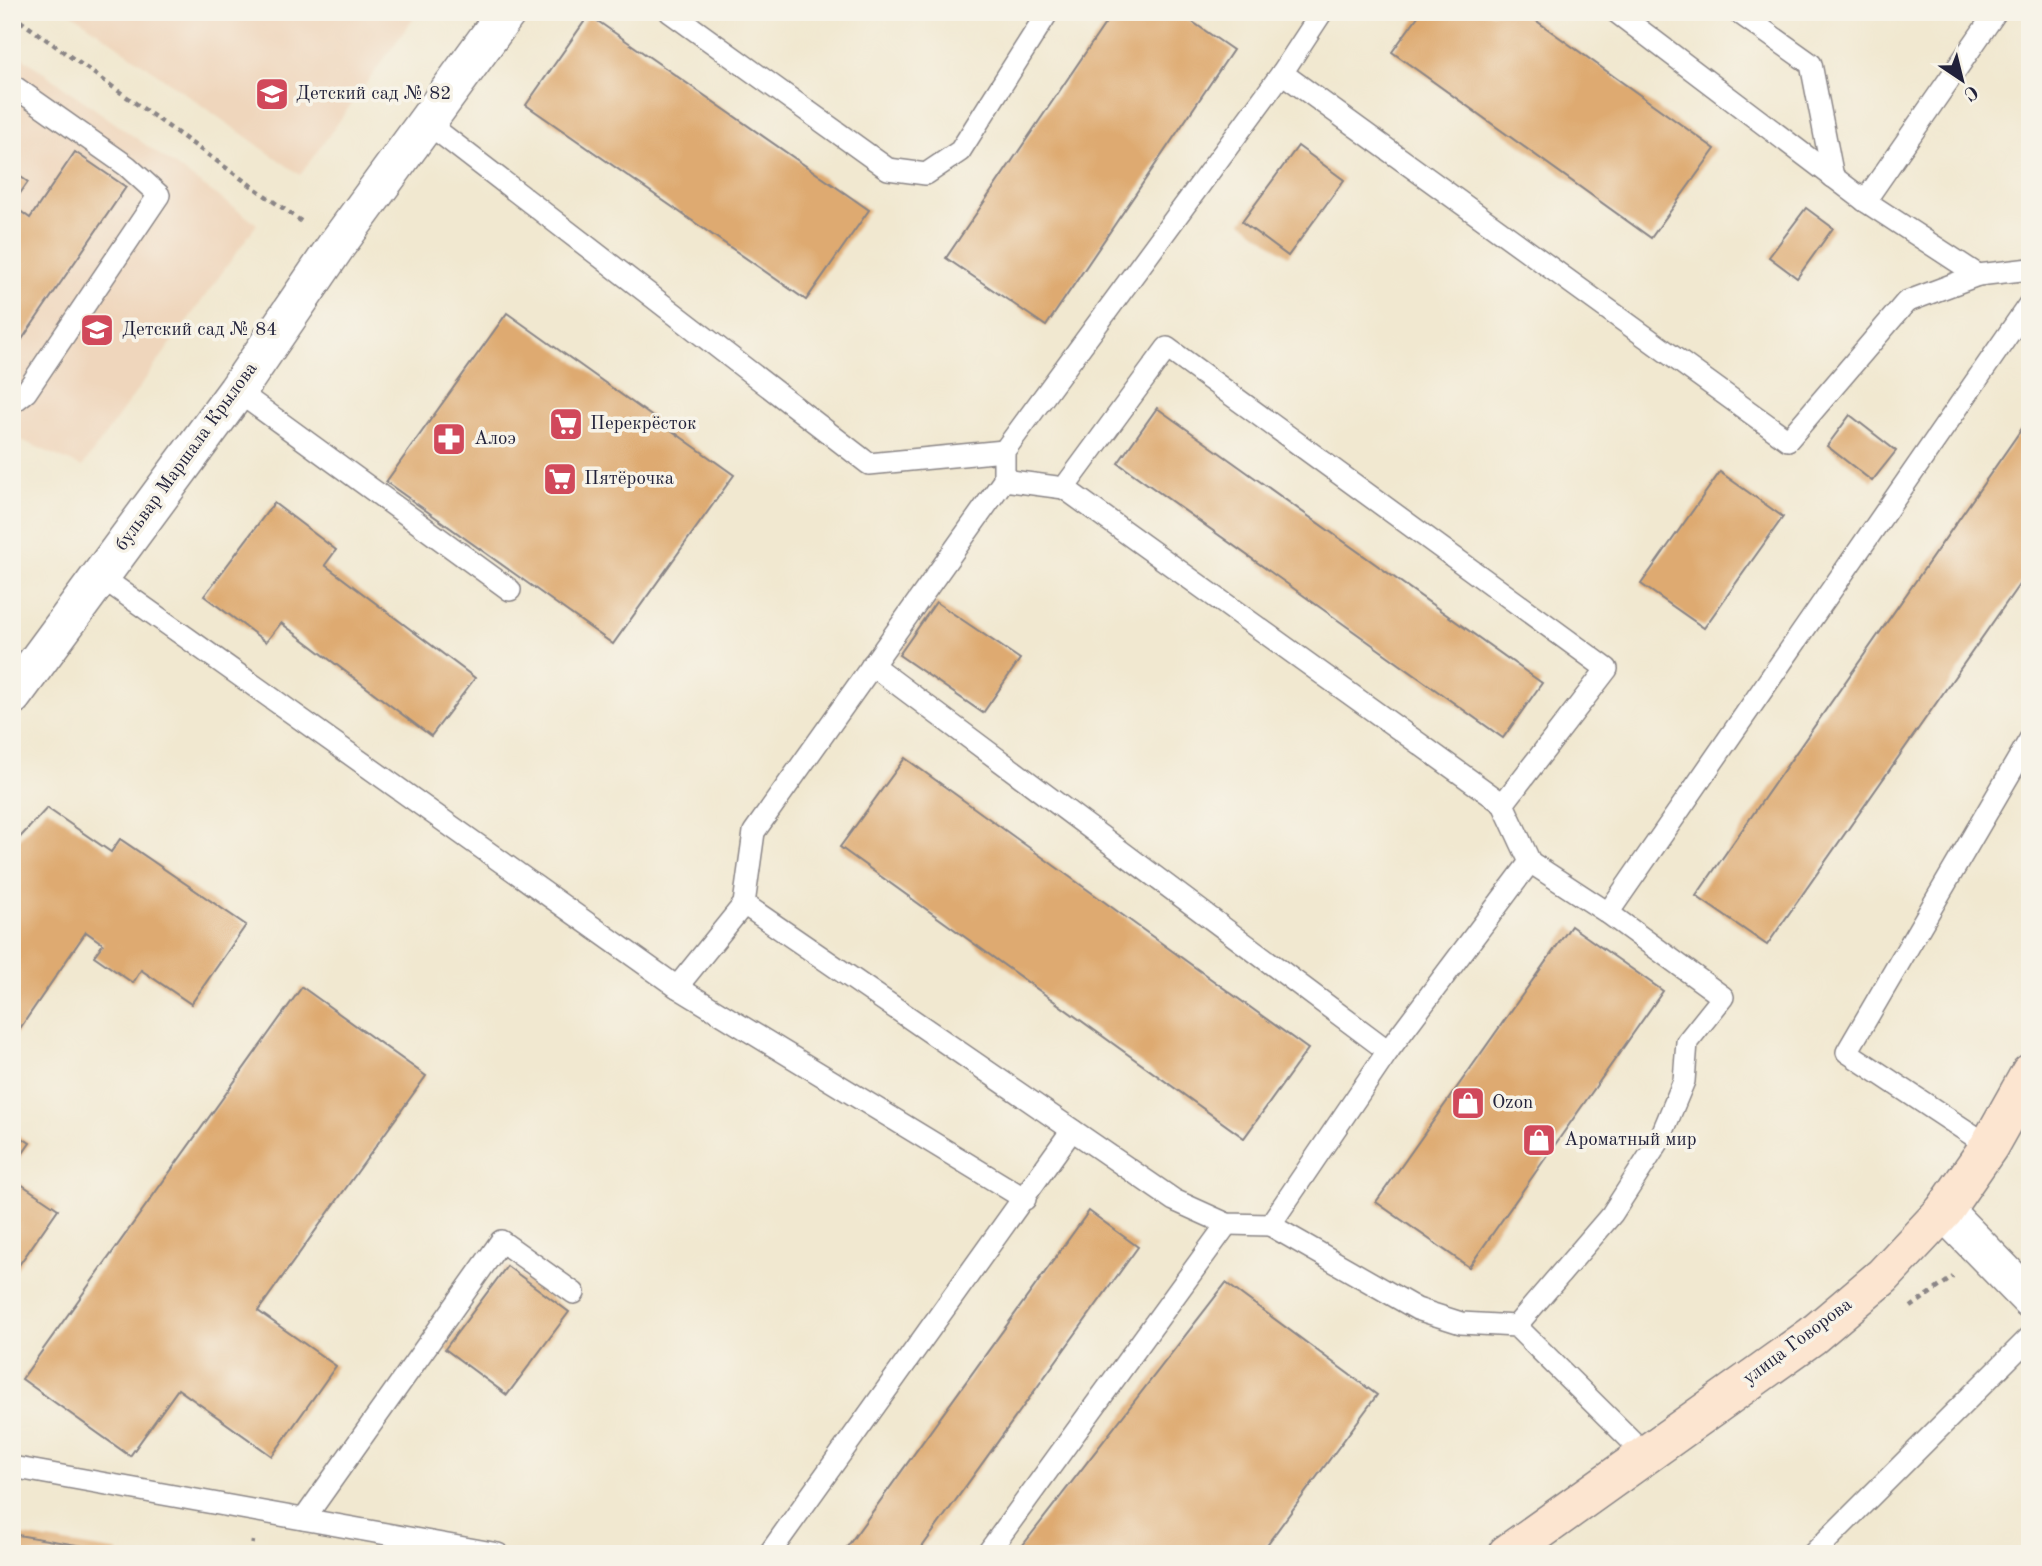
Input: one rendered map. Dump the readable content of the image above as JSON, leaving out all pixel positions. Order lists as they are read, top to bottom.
{
  "streets": {
    "main road": ["улица Говорова"],
    "street": ["бульвар Маршала Крылова"]
  },
  "places": {
    "school or university": ["Детский сад № 82", "Детский сад № 84"],
    "supermarket": ["Перекрёсток", "Пятёрочка"],
    "pharmacy": ["Алоэ"],
    "shop": ["Ozon", "Ароматный мир"]
  },
  "north": "bottom right"
}
